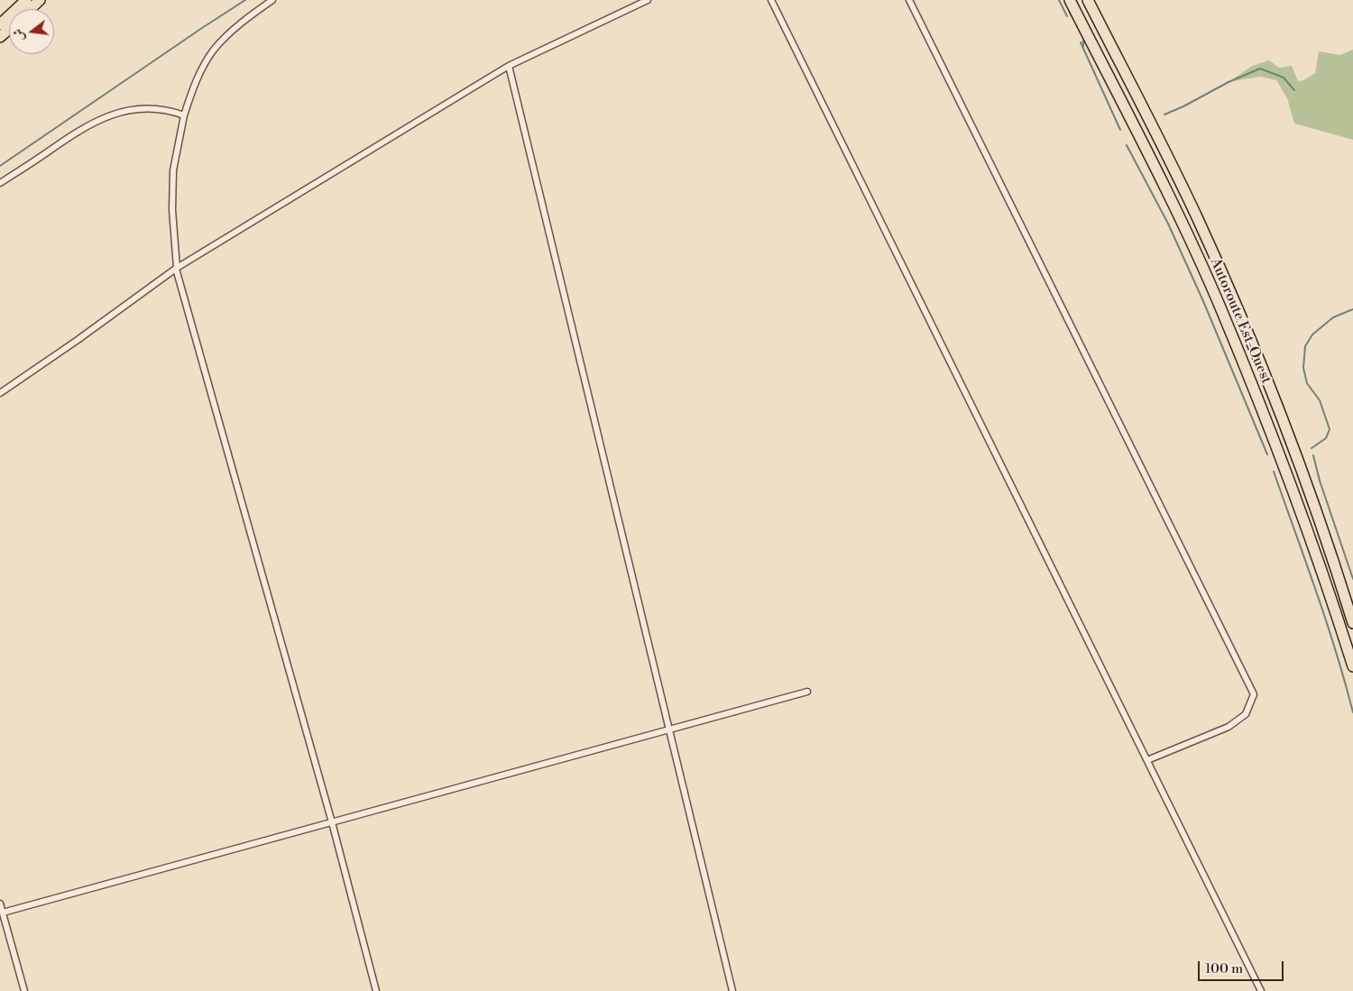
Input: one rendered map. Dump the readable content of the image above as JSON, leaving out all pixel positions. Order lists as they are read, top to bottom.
{
  "streets": {
    "highway": ["Autoroute Est-Ouest"]
  },
  "scale_bar": "100 m",
  "north": "left"
}
